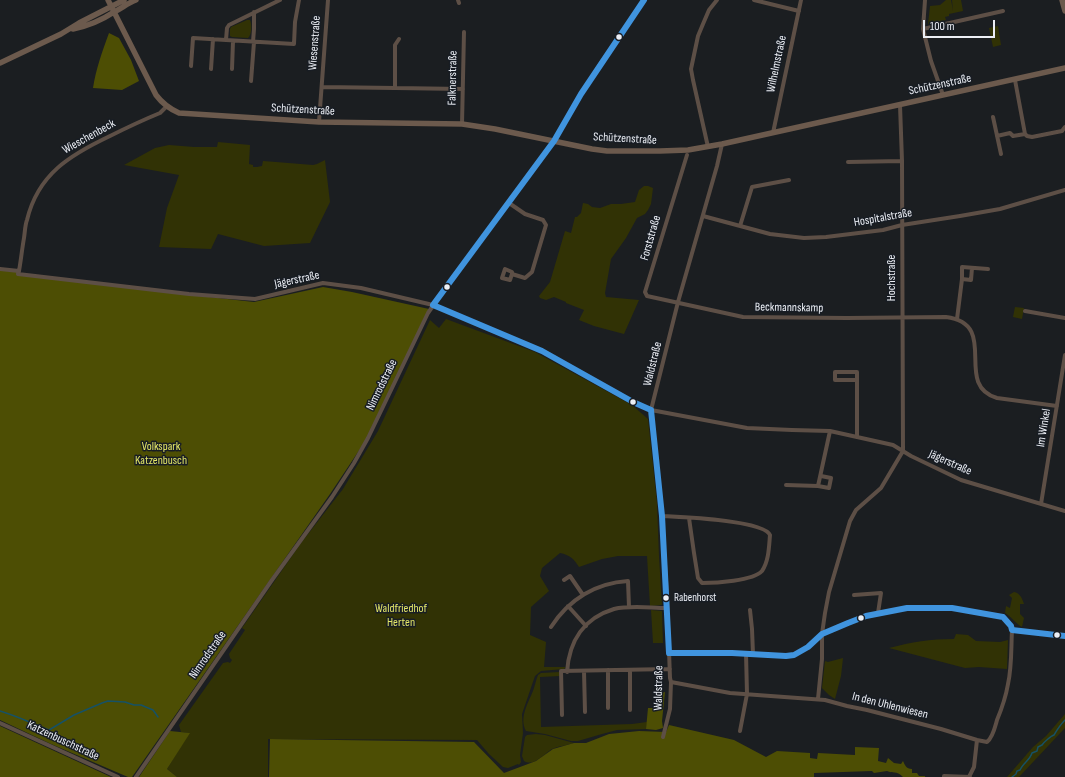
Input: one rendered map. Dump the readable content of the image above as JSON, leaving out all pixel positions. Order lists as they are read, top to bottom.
{
  "streets": {
    "main road": ["Schützenstraße"],
    "street": [
      "Wiesenstraße",
      "Wilhelmstraße",
      "Falknerstraße",
      "Wieschenbeck",
      "Hospitalstraße",
      "Forststraße",
      "Hochstraße",
      "Jägerstraße",
      "Beckmannskamp",
      "Waldstraße",
      "Nimrodstraße",
      "Im Winkel",
      "In den Uhlenwiesen",
      "Katzenbuschstraße"
    ]
  },
  "crossings": [
    ["Wiesenstraße", "Falknerstraße"],
    ["Wiesenstraße", "Schützenstraße"],
    ["Wilhelmstraße", "Schützenstraße"],
    ["Falknerstraße", "Schützenstraße"],
    ["Schützenstraße", "Wieschenbeck"],
    ["Schützenstraße", "Hochstraße"],
    ["Schützenstraße", "Waldstraße"],
    ["Schützenstraße", "Nimrodstraße"],
    ["Wieschenbeck", "Jägerstraße"],
    ["Hospitalstraße", "Hochstraße"],
    ["Hospitalstraße", "Waldstraße"],
    ["Forststraße", "Beckmannskamp"],
    ["Forststraße", "Waldstraße"],
    ["Hochstraße", "Jägerstraße"],
    ["Hochstraße", "Beckmannskamp"],
    ["Jägerstraße", "Waldstraße"],
    ["Jägerstraße", "Nimrodstraße"],
    ["Jägerstraße", "Im Winkel"],
    ["Beckmannskamp", "Waldstraße"],
    ["Waldstraße", "In den Uhlenwiesen"]
  ],
  "parks": ["Volkspark Katzenbusch", "Waldfriedhof Herten"],
  "places": ["Rabenhorst"],
  "scale_bar": "100 m"
}
